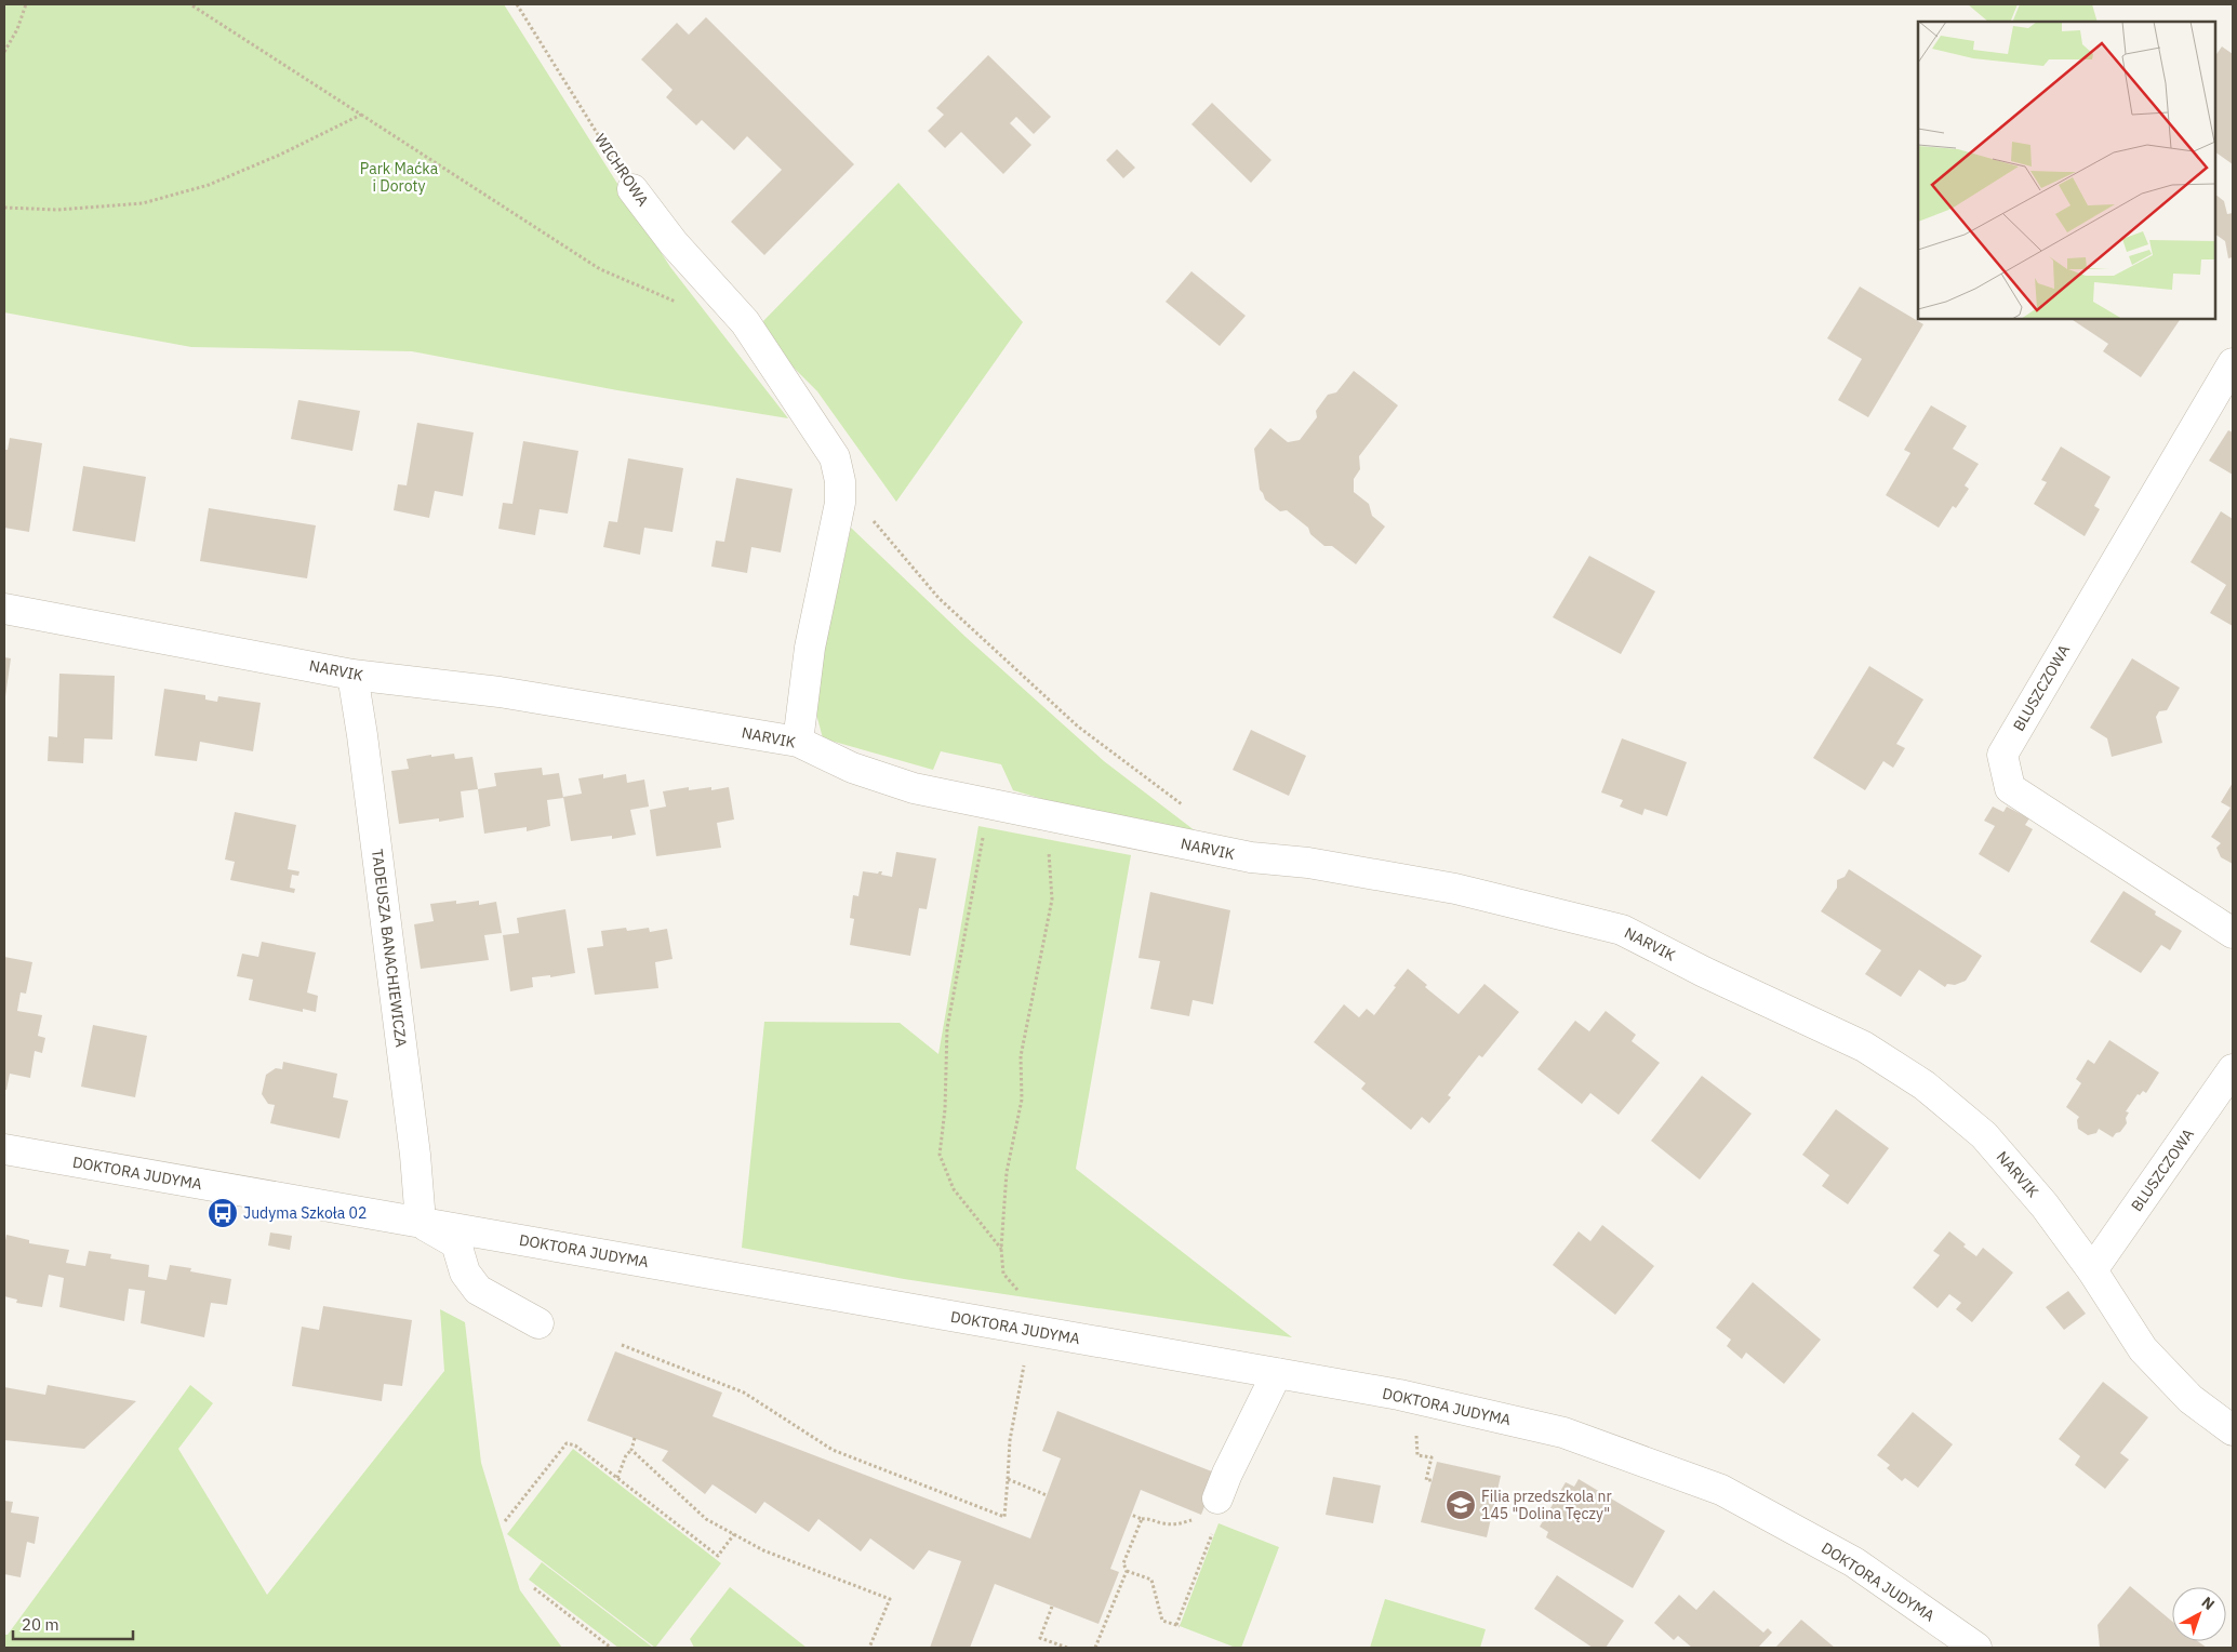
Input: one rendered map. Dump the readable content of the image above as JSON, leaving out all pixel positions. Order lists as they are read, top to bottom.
{
  "streets": {
    "street": [
      "WICHROWA",
      "NARVIK",
      "BLUSZCZOWA",
      "TADEUSZA BANACHIEWICZA",
      "DOKTORA JUDYMA"
    ]
  },
  "crossings": [
    ["WICHROWA", "NARVIK"],
    ["NARVIK", "BLUSZCZOWA"],
    ["NARVIK", "TADEUSZA BANACHIEWICZA"],
    ["TADEUSZA BANACHIEWICZA", "DOKTORA JUDYMA"]
  ],
  "parks": ["Park Maćka i Doroty"],
  "places": {
    "bus stop": ["Judyma Szkoła 02"],
    "school or university": ["Filia przedszkola nr 145 \"Dolina Tęczy\""]
  },
  "scale_bar": "20 m",
  "north": "top right"
}
